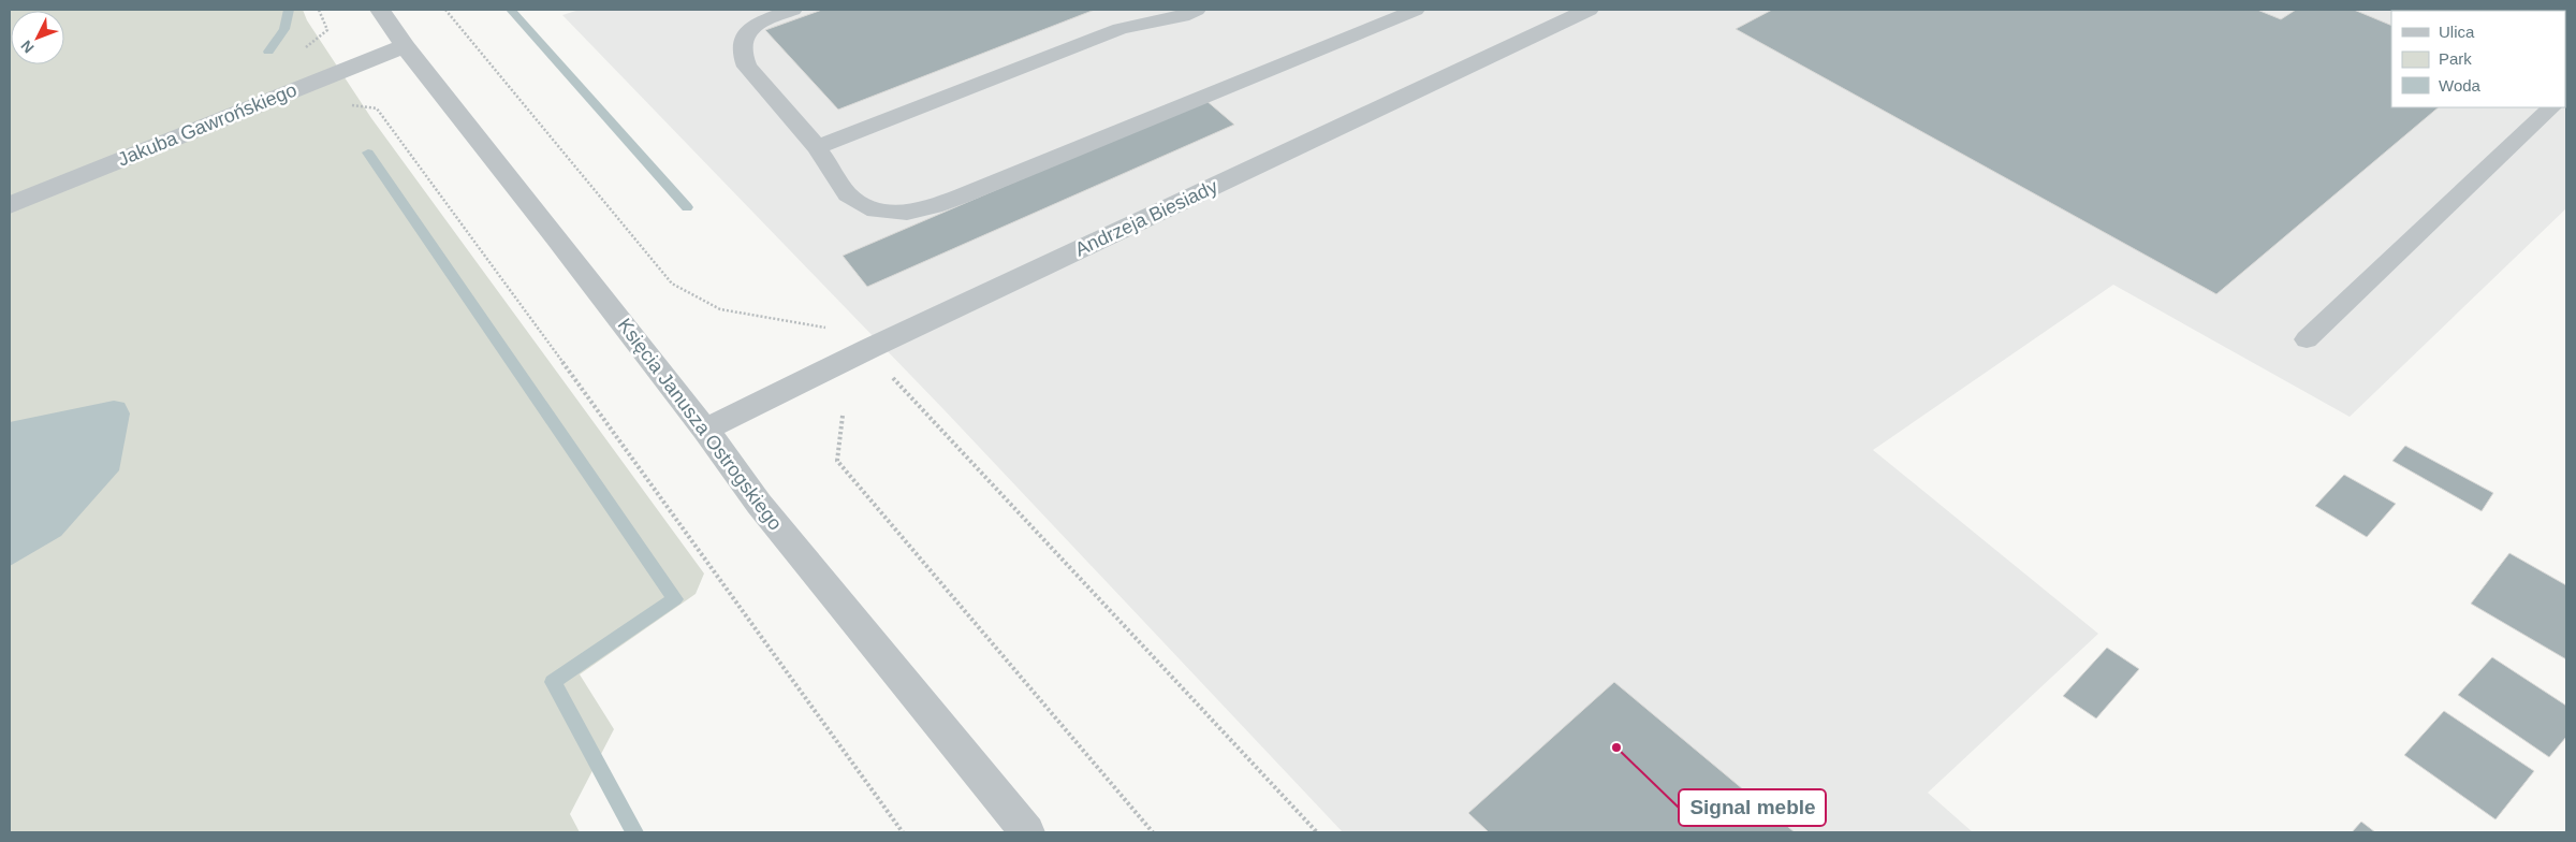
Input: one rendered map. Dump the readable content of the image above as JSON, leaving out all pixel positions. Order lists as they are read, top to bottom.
{
  "streets": {
    "street": ["Jakuba Gawrońskiego", "Andrzeja Biesiady", "Księcia Janusza Ostrogskiego"]
  },
  "crossings": [
    ["Jakuba Gawrońskiego", "Księcia Janusza Ostrogskiego"],
    ["Andrzeja Biesiady", "Księcia Janusza Ostrogskiego"]
  ],
  "places": ["Signal meble"],
  "legend": ["Ulica", "Park", "Woda"],
  "north": "bottom left"
}
